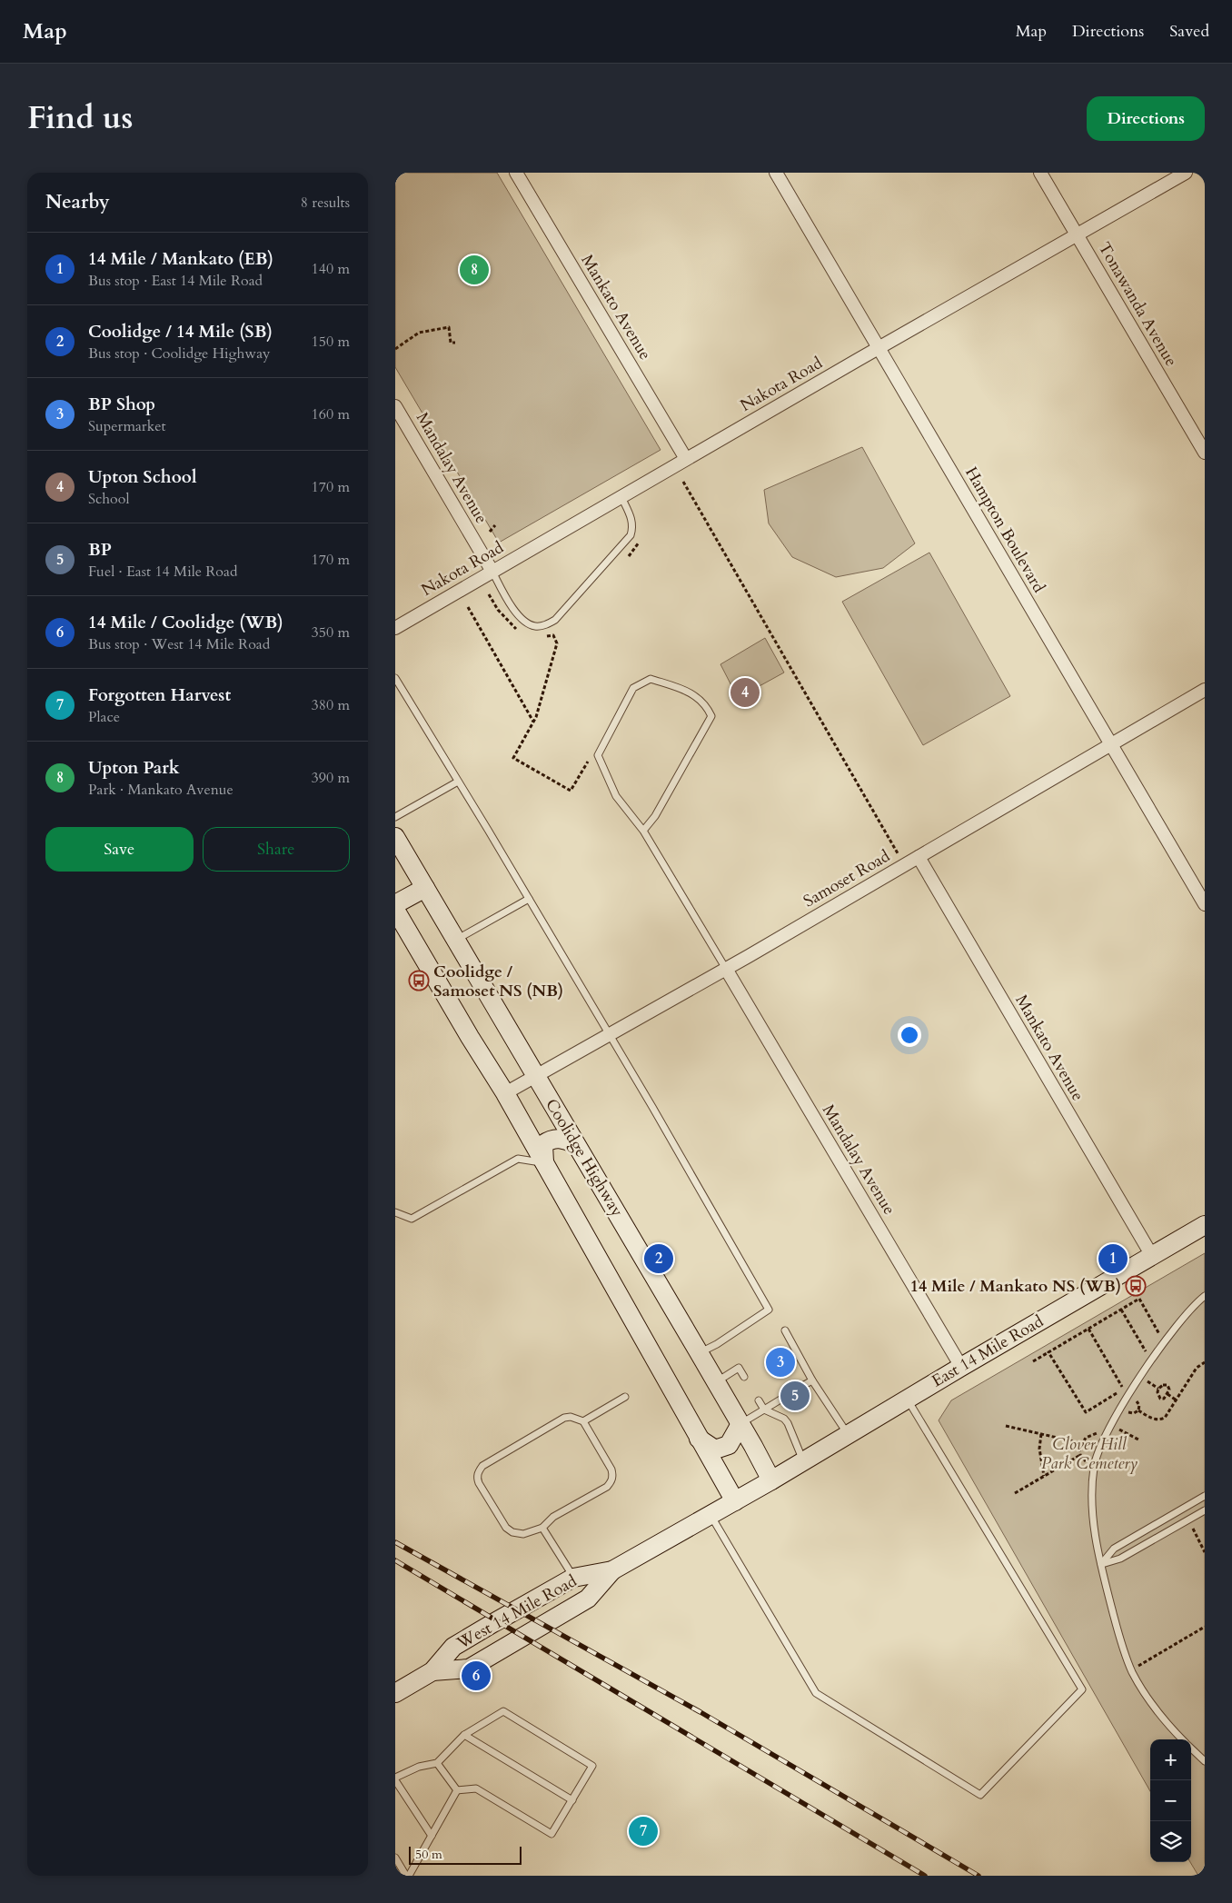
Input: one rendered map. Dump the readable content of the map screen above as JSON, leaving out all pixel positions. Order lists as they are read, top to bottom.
{
  "streets": {
    "main road": ["Coolidge Highway", "East 14 Mile Road", "West 14 Mile Road"],
    "street": [
      "Tonawanda Avenue",
      "Mankato Avenue",
      "Nakota Road",
      "Mandalay Avenue",
      "Hampton Boulevard",
      "Samoset Road"
    ]
  },
  "crossings": [
    ["Tonawanda Avenue", "Nakota Road"],
    ["Mankato Avenue", "Nakota Road"],
    ["Mankato Avenue", "Samoset Road"],
    ["Mankato Avenue", "East 14 Mile Road"],
    ["Nakota Road", "Mandalay Avenue"],
    ["Nakota Road", "Hampton Boulevard"],
    ["Mandalay Avenue", "Samoset Road"],
    ["Mandalay Avenue", "East 14 Mile Road"],
    ["Hampton Boulevard", "Samoset Road"],
    ["Samoset Road", "Coolidge Highway"],
    ["Coolidge Highway", "East 14 Mile Road"],
    ["Coolidge Highway", "West 14 Mile Road"],
    ["East 14 Mile Road", "West 14 Mile Road"]
  ],
  "parks": ["Clover Hill Park Cemetery"],
  "places": {
    "bus stop": ["Coolidge / Samoset NS (NB)", "14 Mile / Mankato NS (WB)"]
  },
  "scale_bar": "50 m",
  "page": {
    "header": "Map",
    "nav": ["Map", "Directions", "Saved"],
    "title": "Find us",
    "buttons": [
      "Directions",
      ["Save", "Share"]
    ],
    "heading": ["Nearby", "8 results"],
    "list": [
      {
        "mark": "1",
        "name": "14 Mile / Mankato (EB)",
        "note": "Bus stop · East 14 Mile Road",
        "value": "140 m"
      },
      {
        "mark": "2",
        "name": "Coolidge / 14 Mile (SB)",
        "note": "Bus stop · Coolidge Highway",
        "value": "150 m"
      },
      {
        "mark": "3",
        "name": "BP Shop",
        "note": "Supermarket",
        "value": "160 m"
      },
      {
        "mark": "4",
        "name": "Upton School",
        "note": "School",
        "value": "170 m"
      },
      {
        "mark": "5",
        "name": "BP",
        "note": "Fuel · East 14 Mile Road",
        "value": "170 m"
      },
      {
        "mark": "6",
        "name": "14 Mile / Coolidge (WB)",
        "note": "Bus stop · West 14 Mile Road",
        "value": "350 m"
      },
      {
        "mark": "7",
        "name": "Forgotten Harvest",
        "note": "Place",
        "value": "380 m"
      },
      {
        "mark": "8",
        "name": "Upton Park",
        "note": "Park · Mankato Avenue",
        "value": "390 m"
      }
    ],
    "pins": [
      "8",
      "4",
      "1",
      "2",
      "3",
      "5",
      "6",
      "7"
    ],
    "map_buttons": ["+", "−"],
    "scale": "50 m"
  }
}
